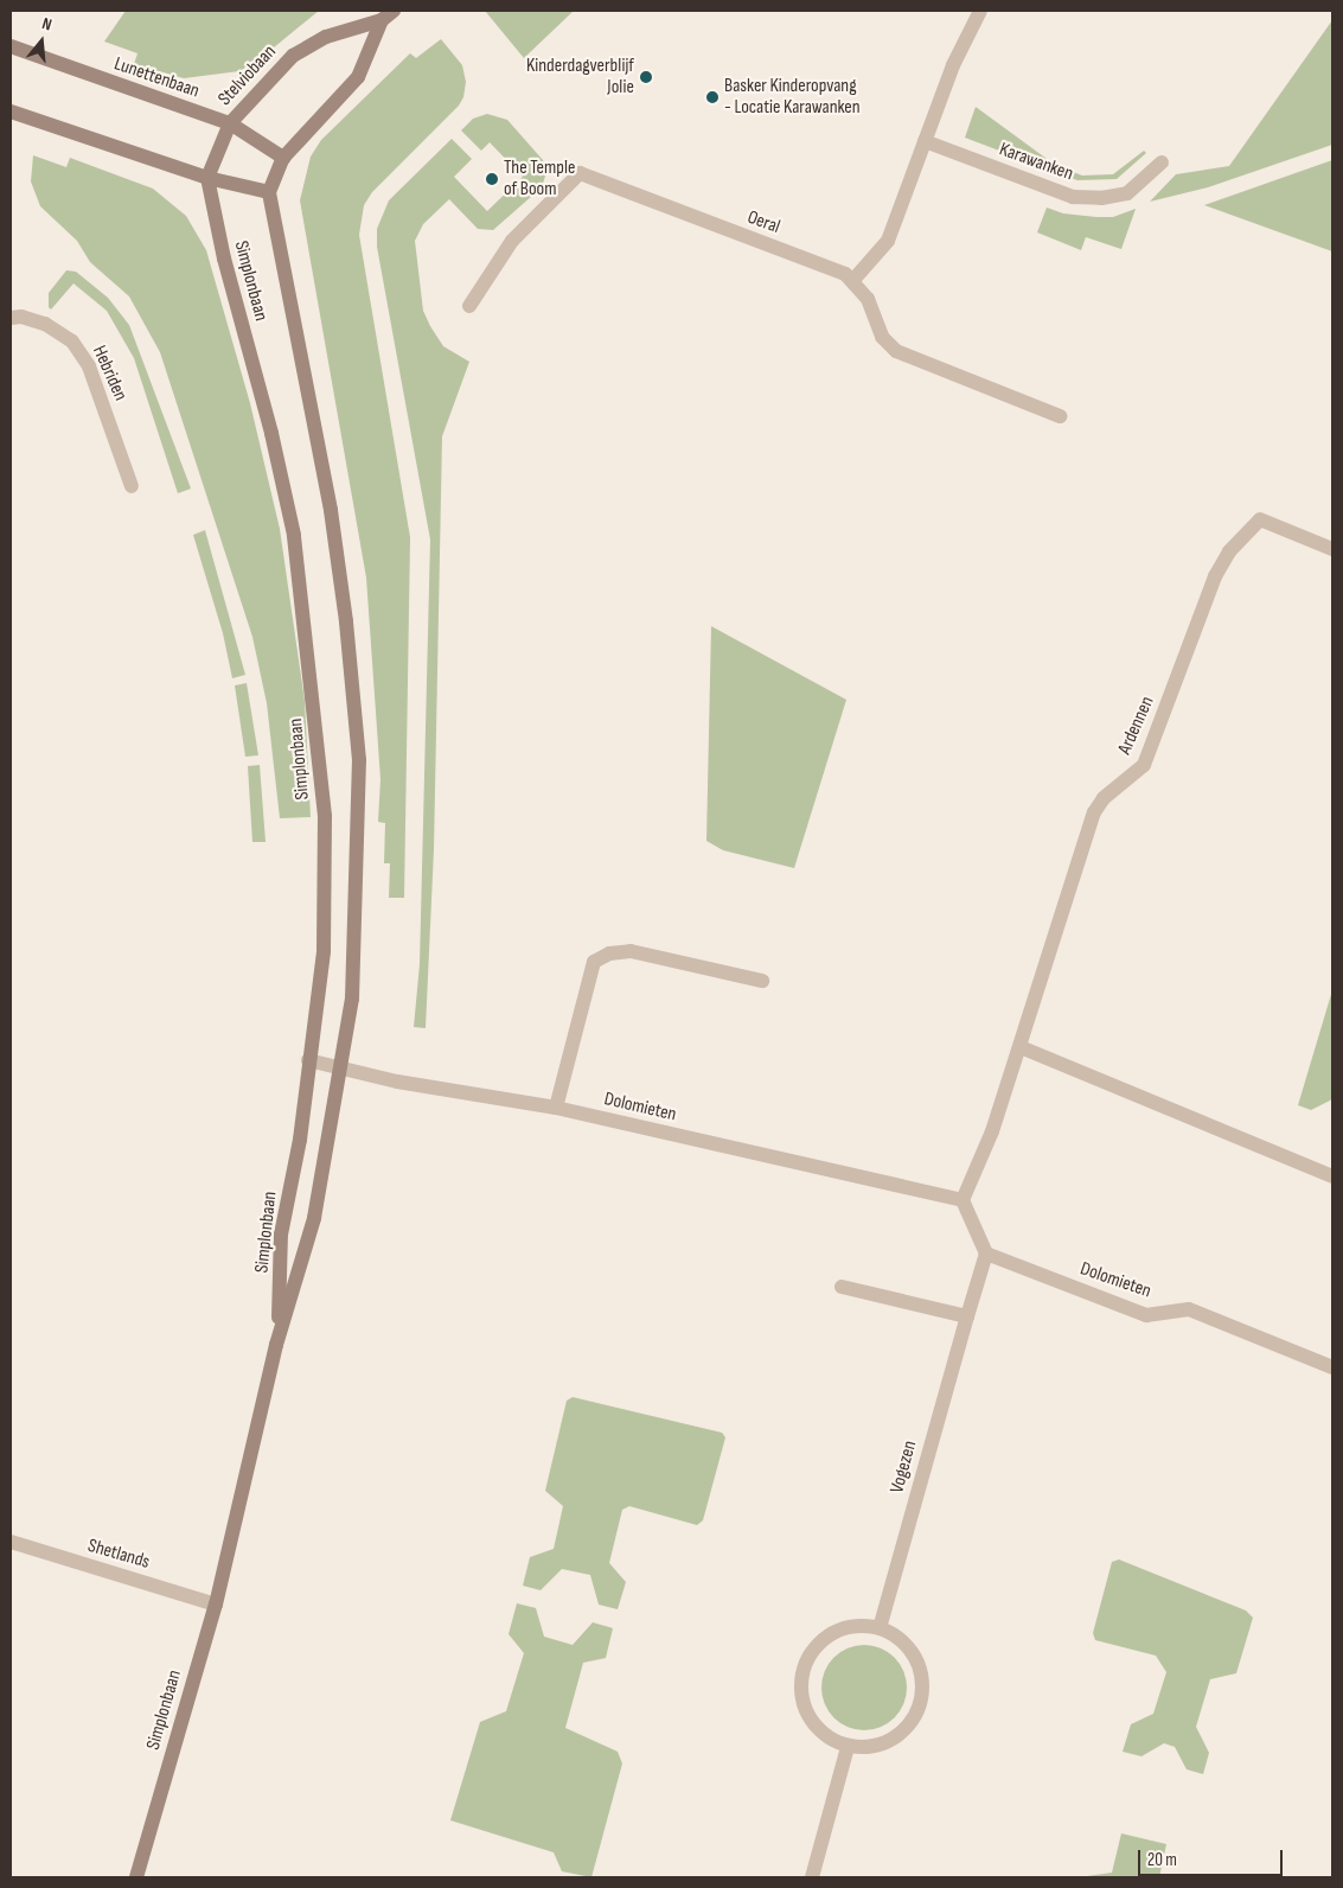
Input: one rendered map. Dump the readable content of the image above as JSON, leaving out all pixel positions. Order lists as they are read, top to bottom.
{
  "streets": {
    "street": [
      "Stelviobaan",
      "Lunettenbaan",
      "Karawanken",
      "Oeral",
      "Simplonbaan",
      "Hebriden",
      "Ardennen",
      "Dolomieten",
      "Vogezen",
      "Shetlands"
    ]
  },
  "crossings": [
    ["Stelviobaan", "Lunettenbaan"],
    ["Stelviobaan", "Simplonbaan"],
    ["Simplonbaan", "Dolomieten"],
    ["Simplonbaan", "Shetlands"],
    ["Ardennen", "Dolomieten"],
    ["Dolomieten", "Vogezen"]
  ],
  "places": ["Kinderdagverblijf Jolie", "Basker Kinderopvang - Locatie Karawanken", "The Temple of Boom"],
  "scale_bar": "20 m",
  "north": "top"
}
